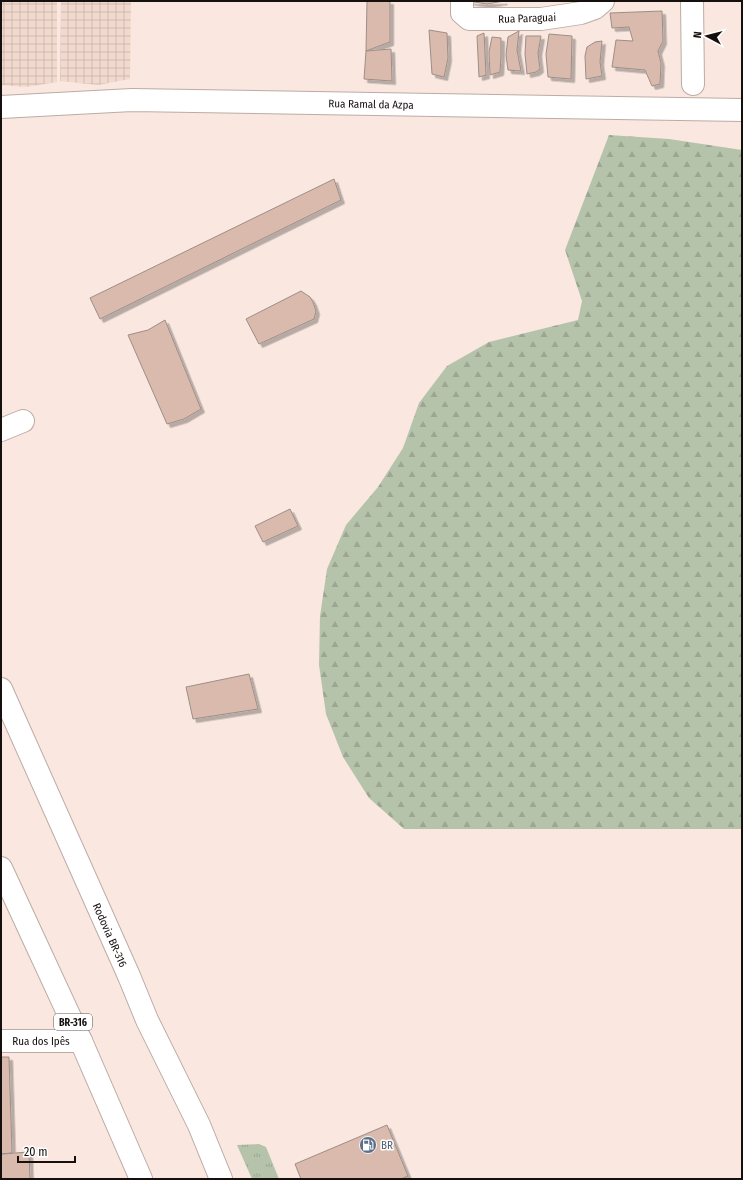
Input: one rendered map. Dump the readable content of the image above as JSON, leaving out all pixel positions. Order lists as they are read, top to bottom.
{
  "streets": {
    "main road": [
      "Rua Paraguai",
      "Rua Ramal da Azpa",
      "Rodovia BR-316",
      "BR-316",
      "Rua dos Ipês"
    ]
  },
  "crossings": [
    ["BR-316", "Rua dos Ipês"]
  ],
  "places": {
    "fuel station": ["BR"]
  },
  "scale_bar": "20 m",
  "north": "left"
}
